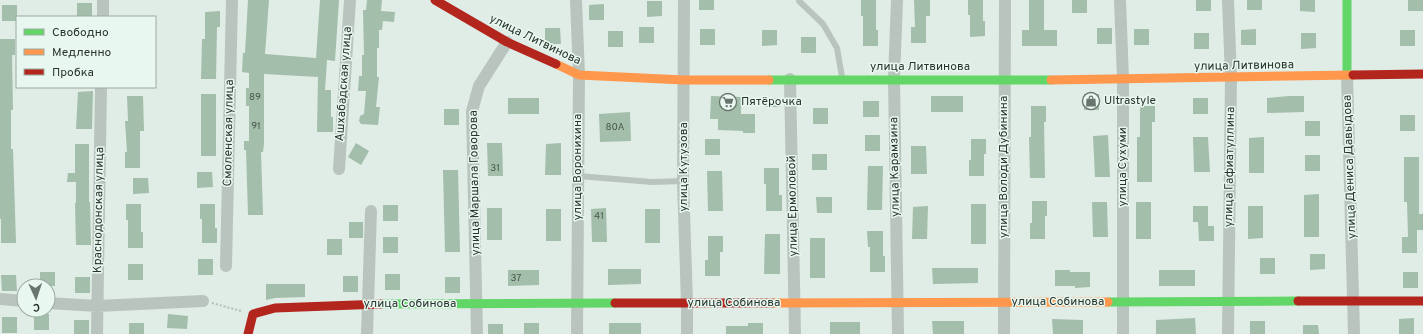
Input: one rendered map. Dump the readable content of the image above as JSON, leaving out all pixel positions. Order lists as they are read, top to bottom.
{
  "streets": {
    "street": [
      "улица Литвинова",
      "Ашхабадская улица",
      "Смоленская улица",
      "улица Воронихина",
      "улица Кутузова",
      "улица Карамзина",
      "улица Володи Дубинина",
      "улица Сухуми",
      "улица Гафиатуллина",
      "улица Дениса Давыдова",
      "улица Маршала Говорова",
      "улица Ермоловой",
      "Краснодонская улица",
      "улица Собинова"
    ]
  },
  "crossings": [
    ["улица Литвинова", "улица Воронихина"],
    ["улица Литвинова", "улица Кутузова"],
    ["улица Литвинова", "улица Карамзина"],
    ["улица Литвинова", "улица Володи Дубинина"],
    ["улица Литвинова", "улица Сухуми"],
    ["улица Литвинова", "улица Гафиатуллина"],
    ["улица Литвинова", "улица Дениса Давыдова"],
    ["улица Литвинова", "улица Маршала Говорова"],
    ["улица Литвинова", "улица Ермоловой"],
    ["улица Воронихина", "улица Собинова"],
    ["улица Кутузова", "улица Собинова"],
    ["улица Карамзина", "улица Собинова"],
    ["улица Володи Дубинина", "улица Собинова"],
    ["улица Сухуми", "улица Собинова"],
    ["улица Гафиатуллина", "улица Собинова"],
    ["улица Дениса Давыдова", "улица Собинова"],
    ["улица Маршала Говорова", "улица Собинова"],
    ["улица Ермоловой", "улица Собинова"]
  ],
  "places": {
    "shop": ["Ultrastyle"],
    "supermarket": ["Пятёрочка"]
  },
  "house_numbers": [
    "89",
    "91",
    "80А",
    "31",
    "41",
    "37"
  ],
  "legend": ["Свободно", "Медленно", "Пробка"],
  "north": "bottom"
}
